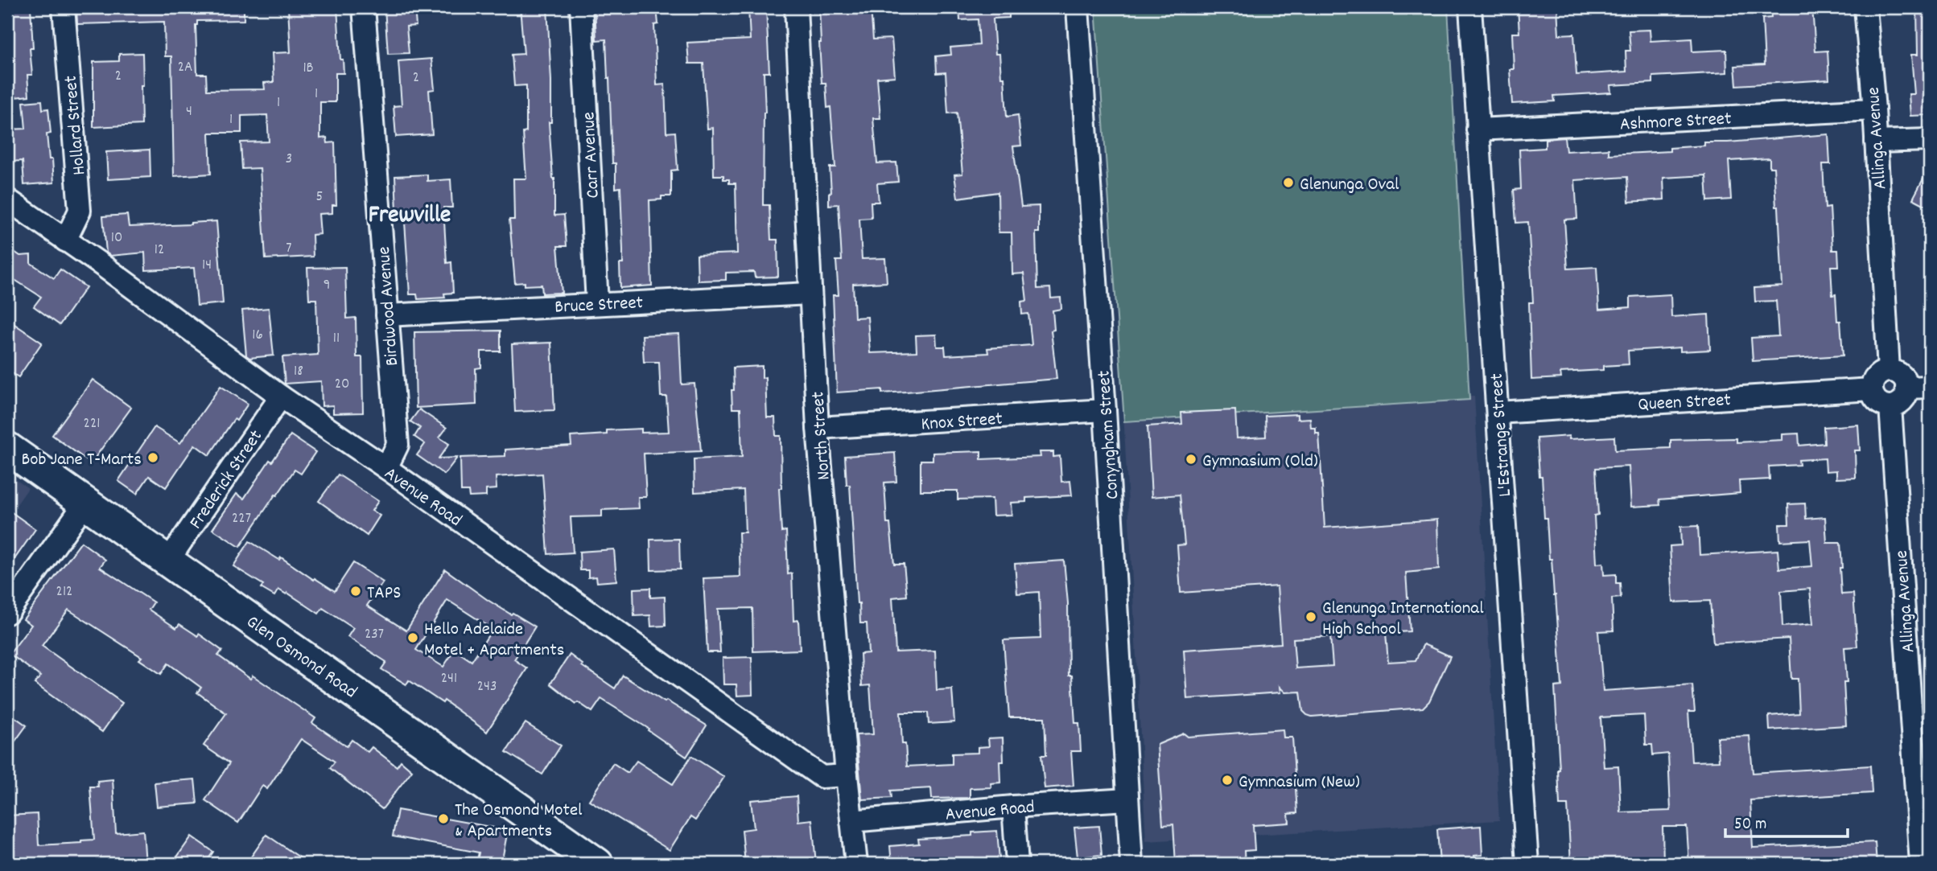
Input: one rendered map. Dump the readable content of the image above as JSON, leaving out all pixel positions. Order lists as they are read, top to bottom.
{
  "streets": {
    "highway": ["Glen Osmond Road"],
    "street": [
      "Ashmore Street",
      "Hollard Street",
      "Allinga Avenue",
      "Carr Avenue",
      "Bruce Street",
      "Birdwood Avenue",
      "Queen Street",
      "Knox Street",
      "Conyngham Street",
      "L'Estrange Street",
      "North Street",
      "Frederick Street",
      "Avenue Road"
    ]
  },
  "crossings": [
    ["Ashmore Street", "Allinga Avenue"],
    ["Ashmore Street", "L'Estrange Street"],
    ["Hollard Street", "Avenue Road"],
    ["Allinga Avenue", "Queen Street"],
    ["Carr Avenue", "Bruce Street"],
    ["Bruce Street", "Birdwood Avenue"],
    ["Bruce Street", "North Street"],
    ["Birdwood Avenue", "Avenue Road"],
    ["Queen Street", "L'Estrange Street"],
    ["Knox Street", "Conyngham Street"],
    ["Knox Street", "North Street"],
    ["Conyngham Street", "Avenue Road"],
    ["North Street", "Avenue Road"],
    ["Frederick Street", "Avenue Road"],
    ["Frederick Street", "Glen Osmond Road"]
  ],
  "districts": ["Frewville"],
  "places": [
    "Glenunga Oval",
    "Bob Jane T-Marts",
    "Gymnasium (Old)",
    "TAPS",
    "Glenunga International High School",
    "Hello Adelaide Motel + Apartments",
    "Gymnasium (New)",
    "The Osmond Motel & Apartments"
  ],
  "house_numbers": [
    "2A",
    "1B",
    "2",
    "2",
    "1",
    "1",
    "4",
    "1",
    "3",
    "5",
    "10",
    "7",
    "12",
    "14",
    "9",
    "16",
    "11",
    "18",
    "20",
    "221",
    "227",
    "212",
    "237",
    "241",
    "243"
  ],
  "scale_bar": "50 m"
}
